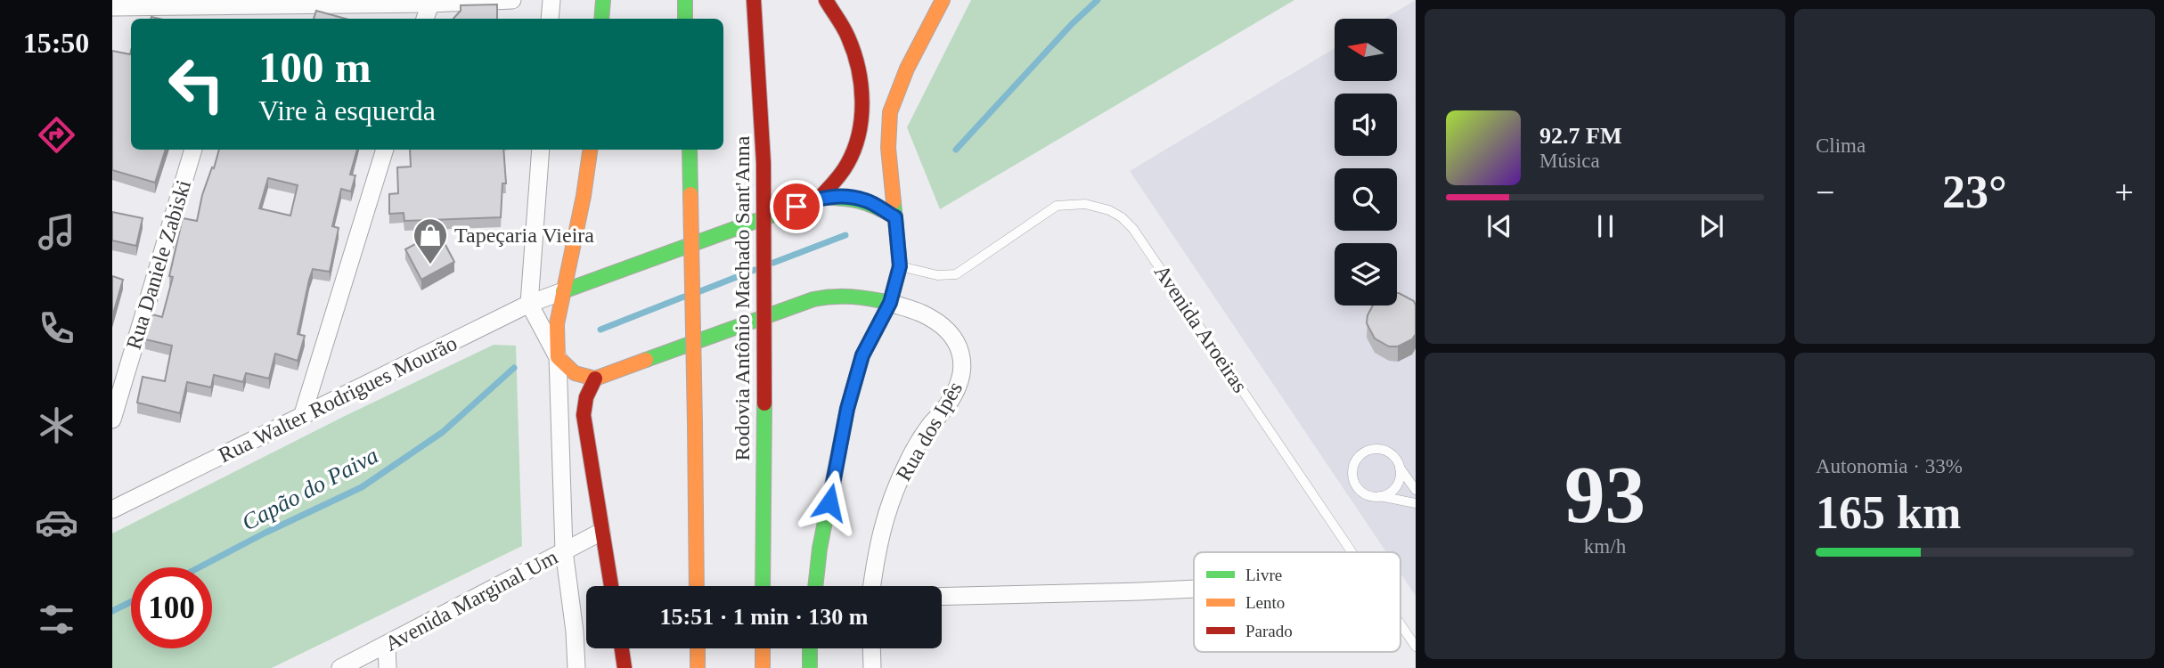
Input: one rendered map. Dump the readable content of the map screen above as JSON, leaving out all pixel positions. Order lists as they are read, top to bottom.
{
  "streets": {
    "highway": ["Rodovia Antônio Machado Sant'Anna"],
    "street": [
      "Rua Daniele Zabiski",
      "Rua Walter Rodrigues Mourão",
      "Rua dos Ipês",
      "Avenida Marginal Um"
    ],
    "lane": ["Avenida Aroeiras"]
  },
  "water": ["Capão do Paiva"],
  "places": {
    "shop": ["Tapeçaria Vieira"]
  },
  "legend": ["Livre", "Lento", "Parado"],
  "north": "left",
  "page": {
    "tabs": "15:50",
    "tile": [
      "Clima",
      ["93", "km/h"],
      ["Autonomia · 33%", "165 km"]
    ],
    "turn": ["100 m", "Vire à esquerda"],
    "song": ["92.7 FM", "Música"],
    "heat": ["−", "23°", "+"],
    "limit": "100",
    "trip": "15:51 · 1 min · 130 m"
  }
}
